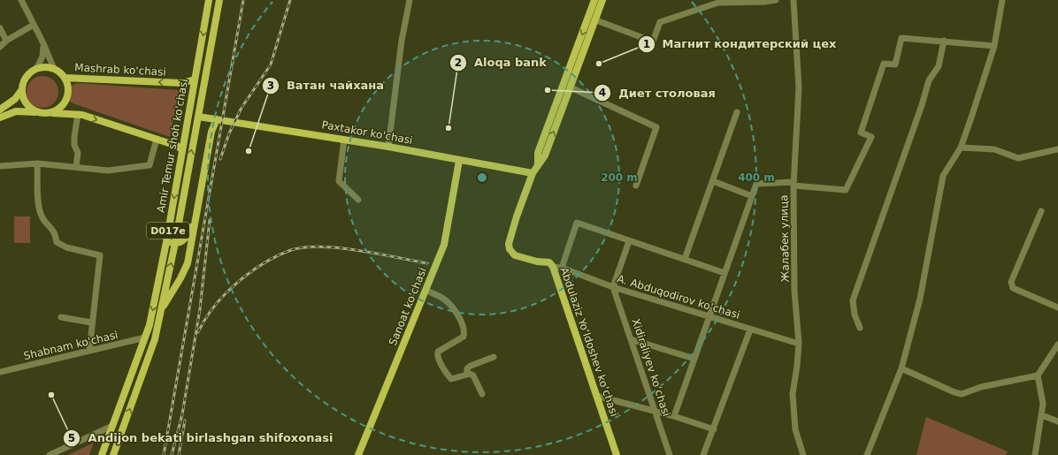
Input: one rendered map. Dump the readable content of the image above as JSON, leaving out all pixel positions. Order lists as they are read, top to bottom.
{
  "streets": {
    "main road": [
      "Mashrab ko'chasi",
      "Paxtakor ko'chasi",
      "Amir Temur shoh ko'chasi",
      "D017e",
      "Sanoat ko'chasi",
      "Abdulaziz Yoʻldoshev koʻchasi"
    ],
    "street": [
      "Жалабек улица",
      "A. Abduqodirov koʻchasi",
      "Shabnam ko'chasi",
      "Xidiraliyev koʻchasi"
    ]
  },
  "crossings": [
    ["Mashrab ko'chasi", "Amir Temur shoh ko'chasi"],
    ["Paxtakor ko'chasi", "Amir Temur shoh ko'chasi"],
    ["Paxtakor ko'chasi", "Sanoat ko'chasi"],
    ["Paxtakor ko'chasi", "Abdulaziz Yoʻldoshev koʻchasi"],
    ["Amir Temur shoh ko'chasi", "Shabnam ko'chasi"],
    ["Жалабек улица", "A. Abduqodirov koʻchasi"],
    ["A. Abduqodirov koʻchasi", "Abdulaziz Yoʻldoshev koʻchasi"],
    ["A. Abduqodirov koʻchasi", "Xidiraliyev koʻchasi"]
  ],
  "places": [
    "Магнит кондитерский цех",
    "Диет столовая",
    "Aloqa bank",
    "Ватан чайхана",
    "Аndijon bekati birlashgan shifoxonasi"
  ],
  "rings": ["200 m", "400 m"]
}
